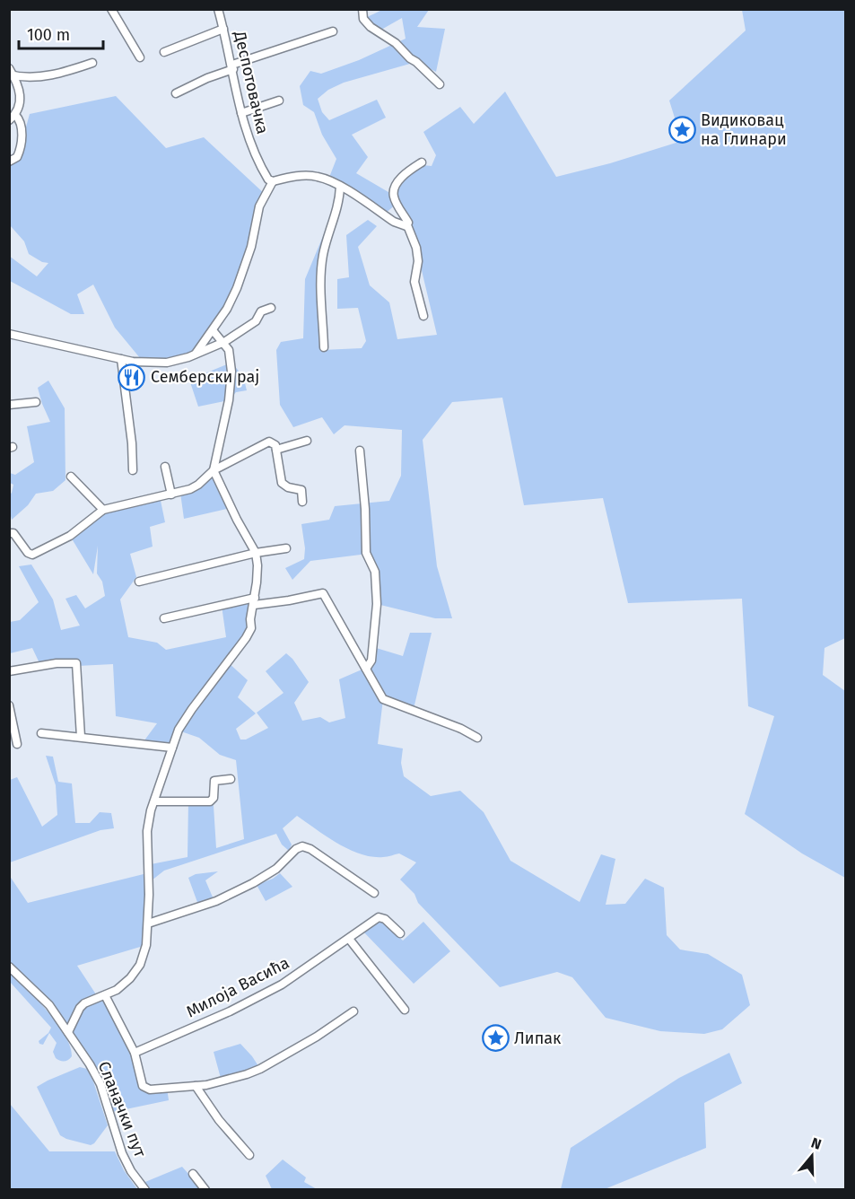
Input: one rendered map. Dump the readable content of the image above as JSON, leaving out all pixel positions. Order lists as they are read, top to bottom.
{
  "streets": {
    "street": ["Деспотовачка", "Милоја Васића", "Сланачки пут"]
  },
  "places": {
    "place": ["Видиковац на Глинари", "Липак"],
    "restaurant": ["Семберски рај"]
  },
  "scale_bar": "100 m",
  "north": "top"
}
